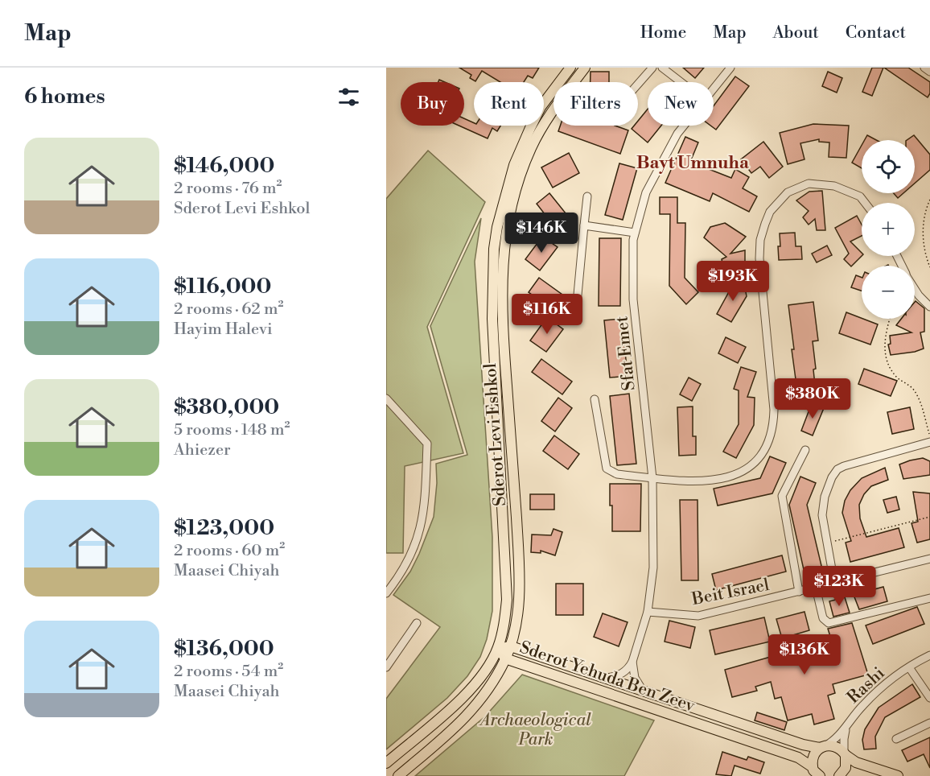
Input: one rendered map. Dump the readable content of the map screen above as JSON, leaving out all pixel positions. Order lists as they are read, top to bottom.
{
  "streets": {
    "main road": ["Sderot Levi Eshkol", "Sderot Yehuda Ben Zeev"],
    "street": ["Sfat Emet", "Beit Israel", "Rashi"]
  },
  "crossings": [
    ["Sfat Emet", "Beit Israel"],
    ["Sderot Levi Eshkol", "Sderot Yehuda Ben Zeev"],
    ["Sderot Yehuda Ben Zeev", "Rashi"]
  ],
  "districts": ["Bayt Umnuha"],
  "parks": ["Archaeological Park"],
  "page": {
    "header": "Map",
    "nav": [
      "Home",
      "Map",
      "About",
      "Contact"
    ],
    "heading": "6 homes",
    "chip": [
      "Buy",
      "Rent",
      "Filters",
      "New"
    ],
    "list": [
      {
        "name": "$146,000",
        "note": "2 rooms · 76 m² · Sderot Levi Eshkol"
      },
      {
        "name": "$116,000",
        "note": "2 rooms · 62 m² · Hayim Halevi"
      },
      {
        "name": "$380,000",
        "note": "5 rooms · 148 m² · Ahiezer"
      },
      {
        "name": "$123,000",
        "note": "2 rooms · 60 m² · Maasei Chiyah"
      },
      {
        "name": "$136,000",
        "note": "2 rooms · 54 m² · Maasei Chiyah"
      }
    ],
    "map_buttons": ["+", "−"],
    "price": [
      "$146K",
      "$193K",
      "$116K",
      "$380K",
      "$123K",
      "$136K"
    ]
  }
}
